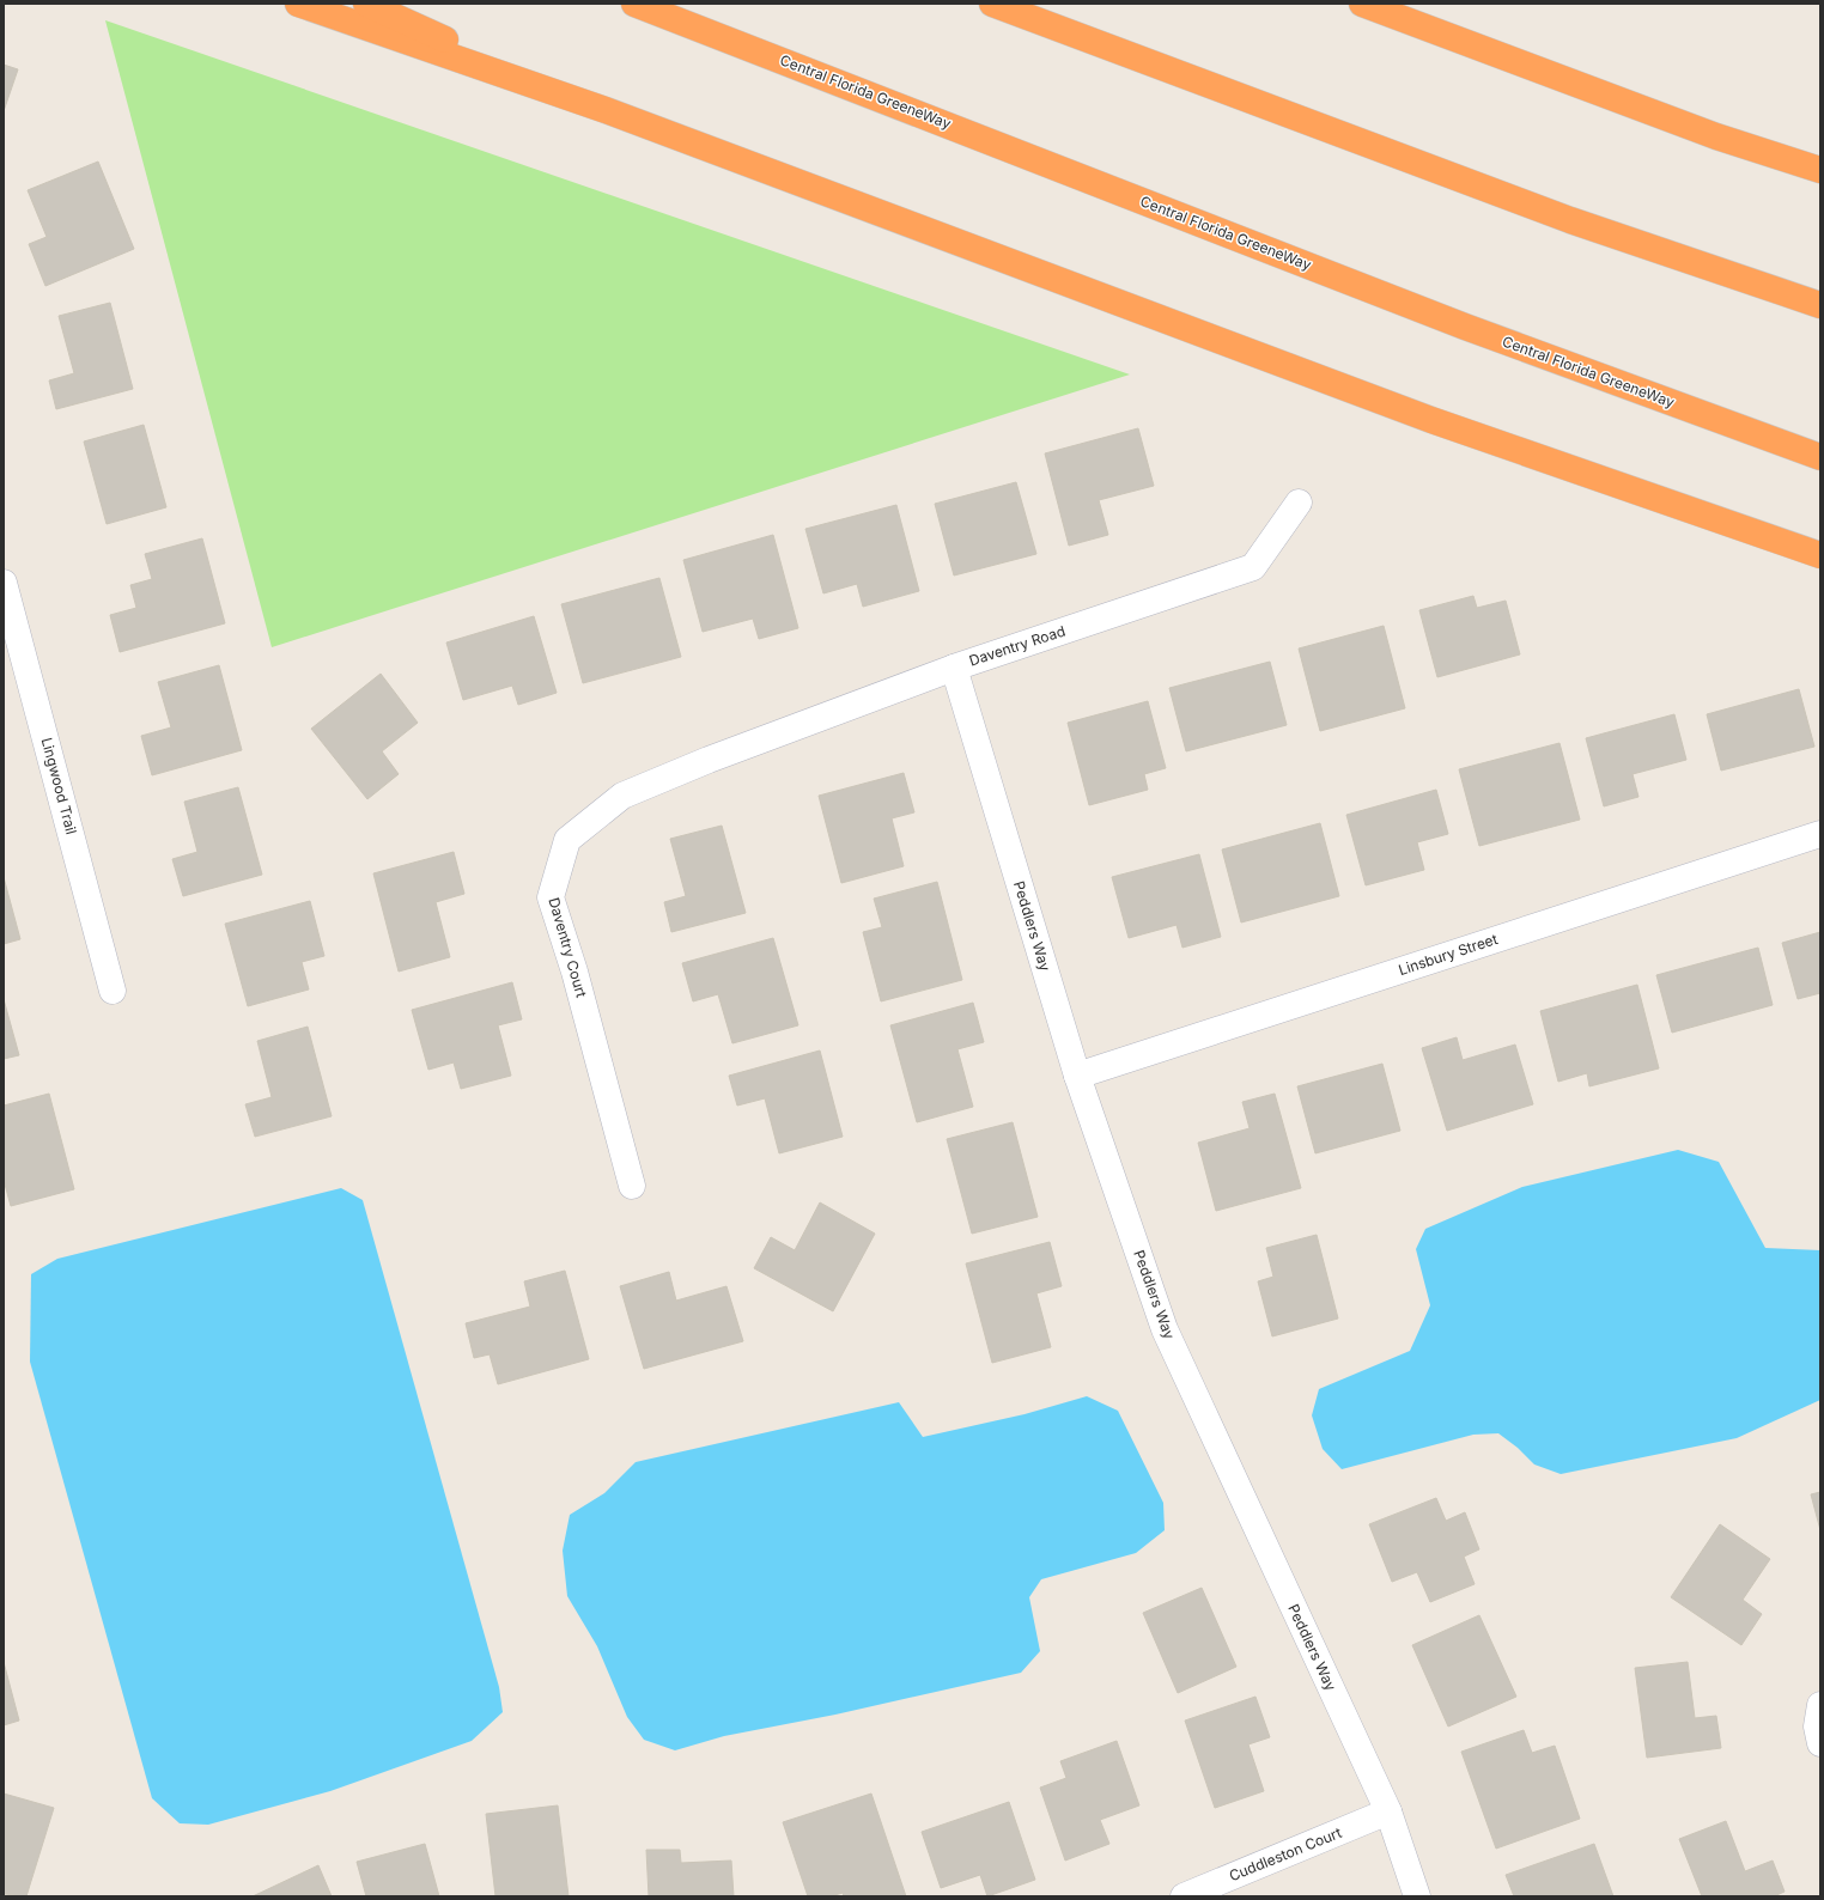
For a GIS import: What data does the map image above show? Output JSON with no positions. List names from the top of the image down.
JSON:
{
  "streets": {
    "highway": ["Central Florida GreeneWay"],
    "street": [
      "Daventry Road",
      "Lingwood Trail",
      "Peddlers Way",
      "Daventry Court",
      "Linsbury Street",
      "Cuddleston Court"
    ]
  },
  "crossings": [
    ["Daventry Road", "Peddlers Way"],
    ["Daventry Road", "Daventry Court"],
    ["Peddlers Way", "Linsbury Street"],
    ["Peddlers Way", "Cuddleston Court"]
  ]
}
